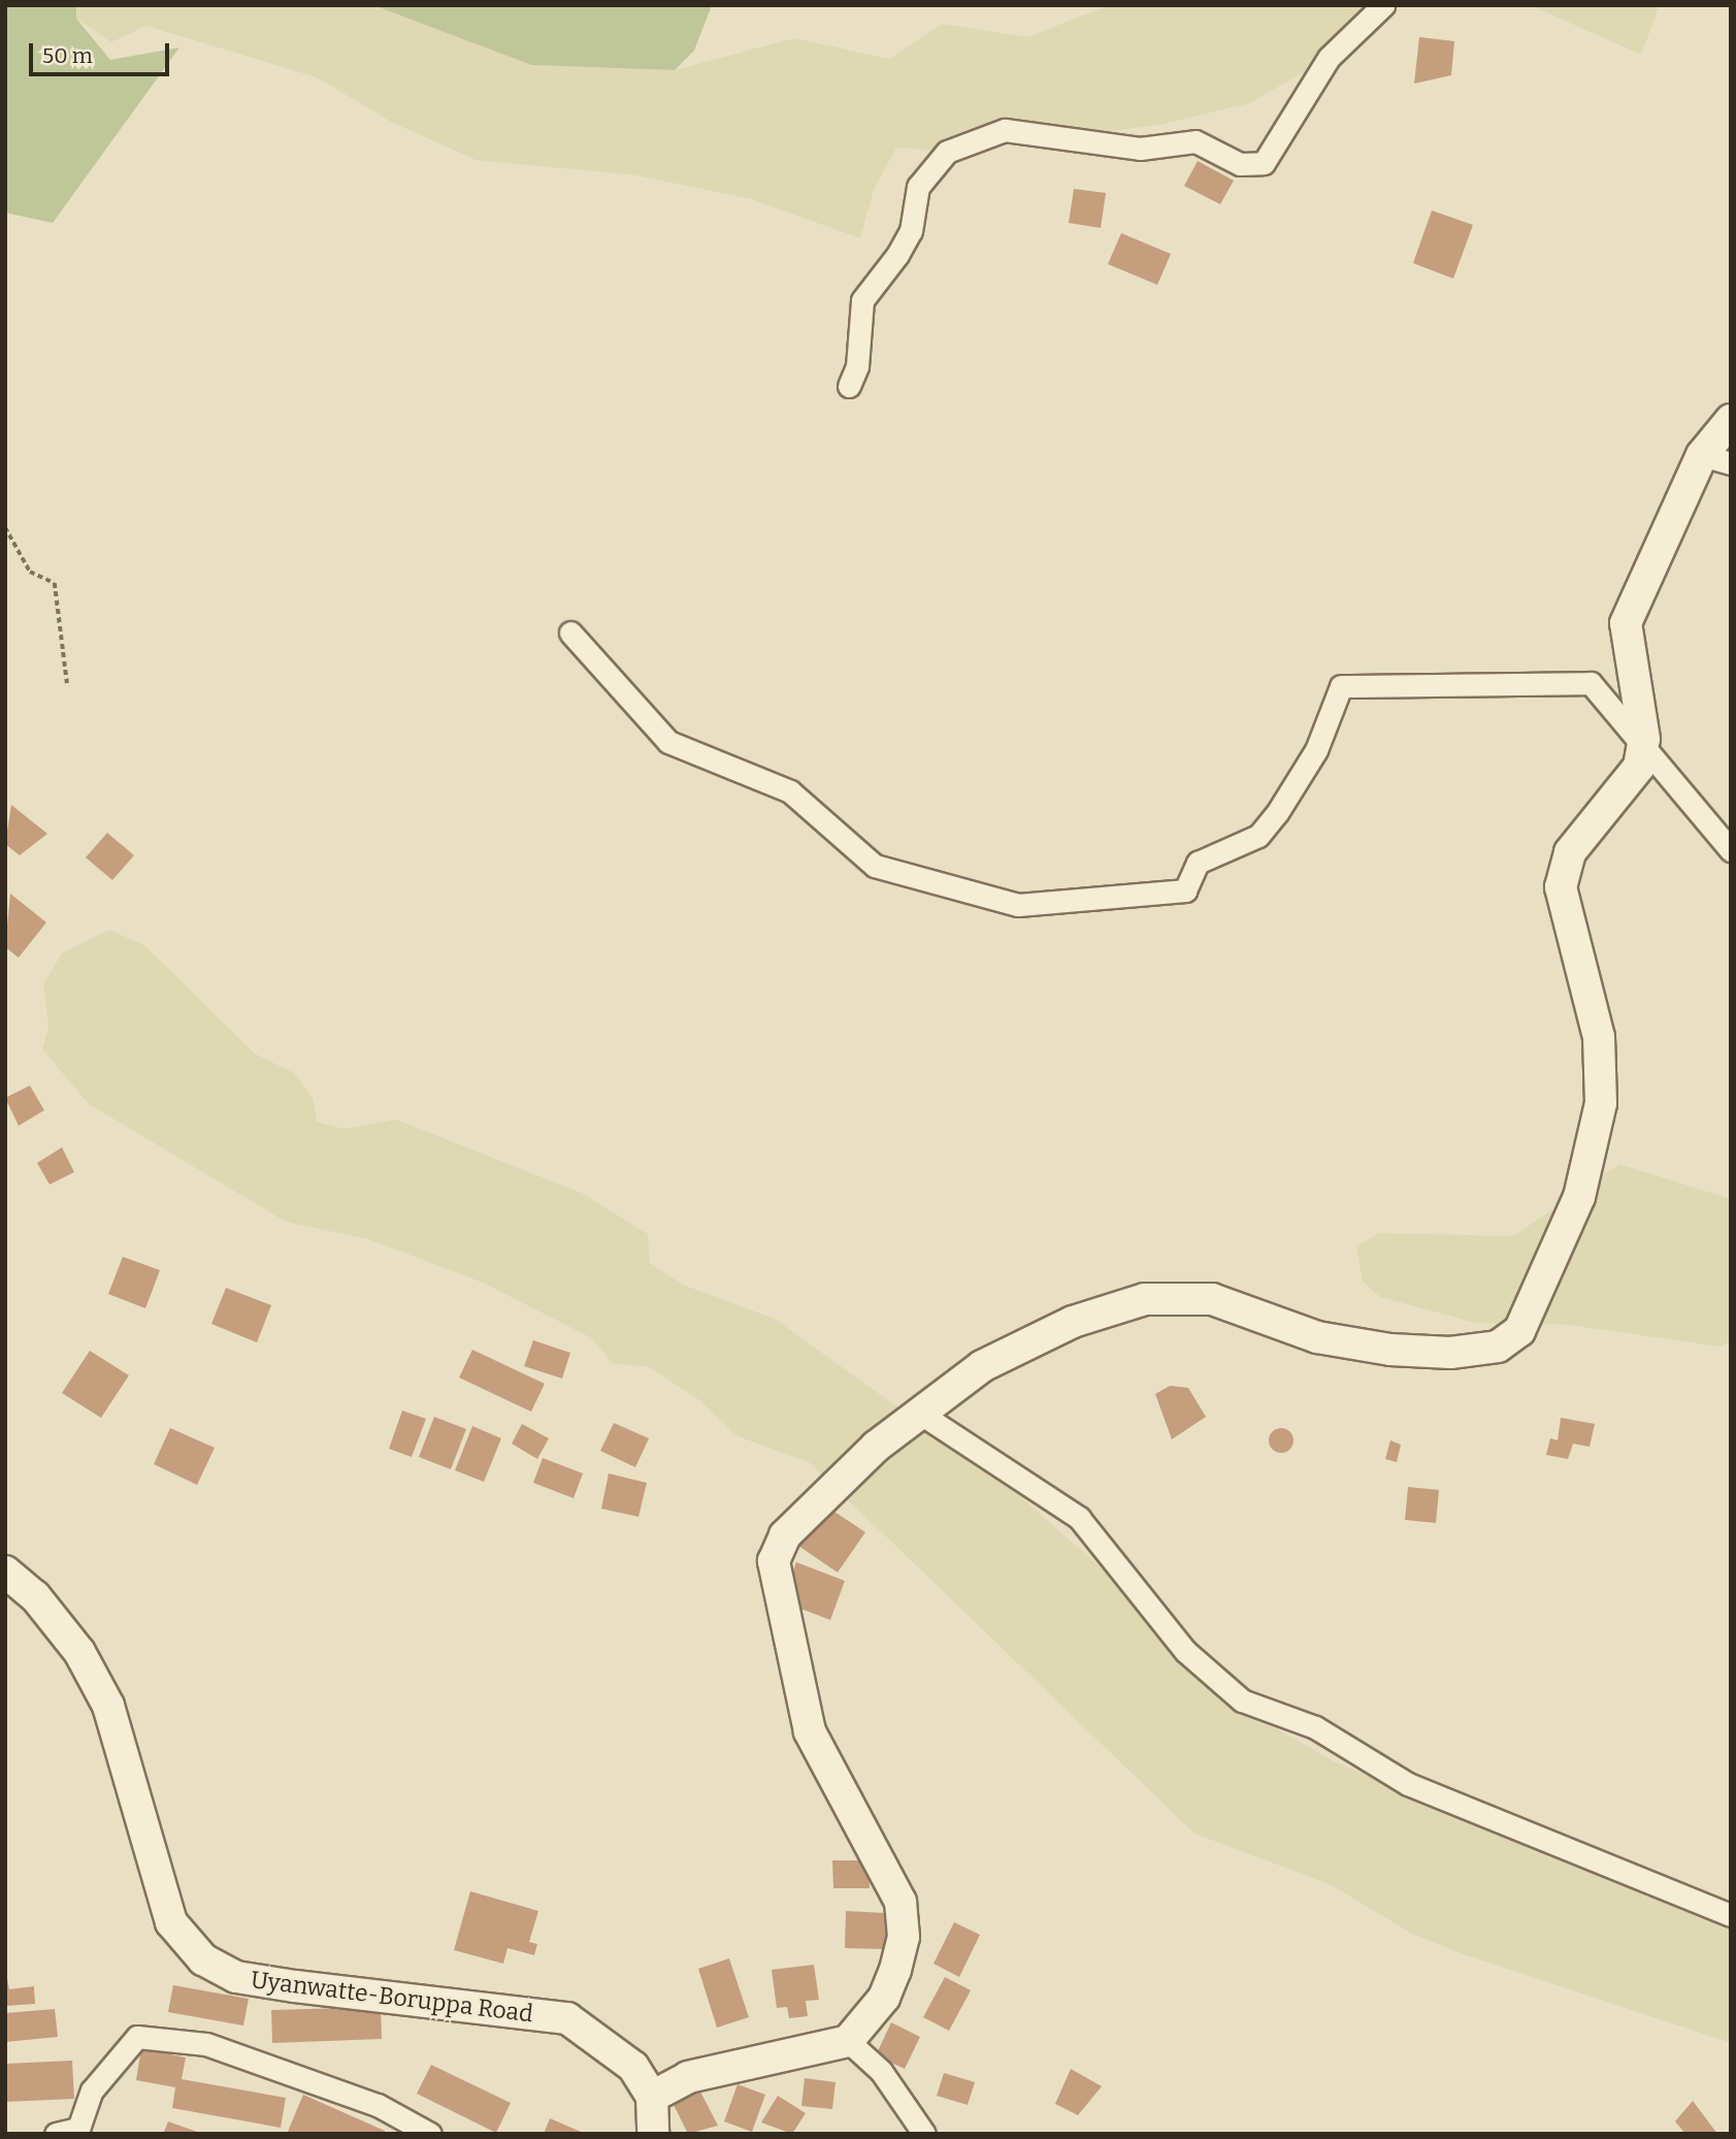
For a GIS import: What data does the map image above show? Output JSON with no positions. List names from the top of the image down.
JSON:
{
  "streets": {
    "street": ["Uyanwatte-Boruppa Road"]
  },
  "scale_bar": "50 m"
}
